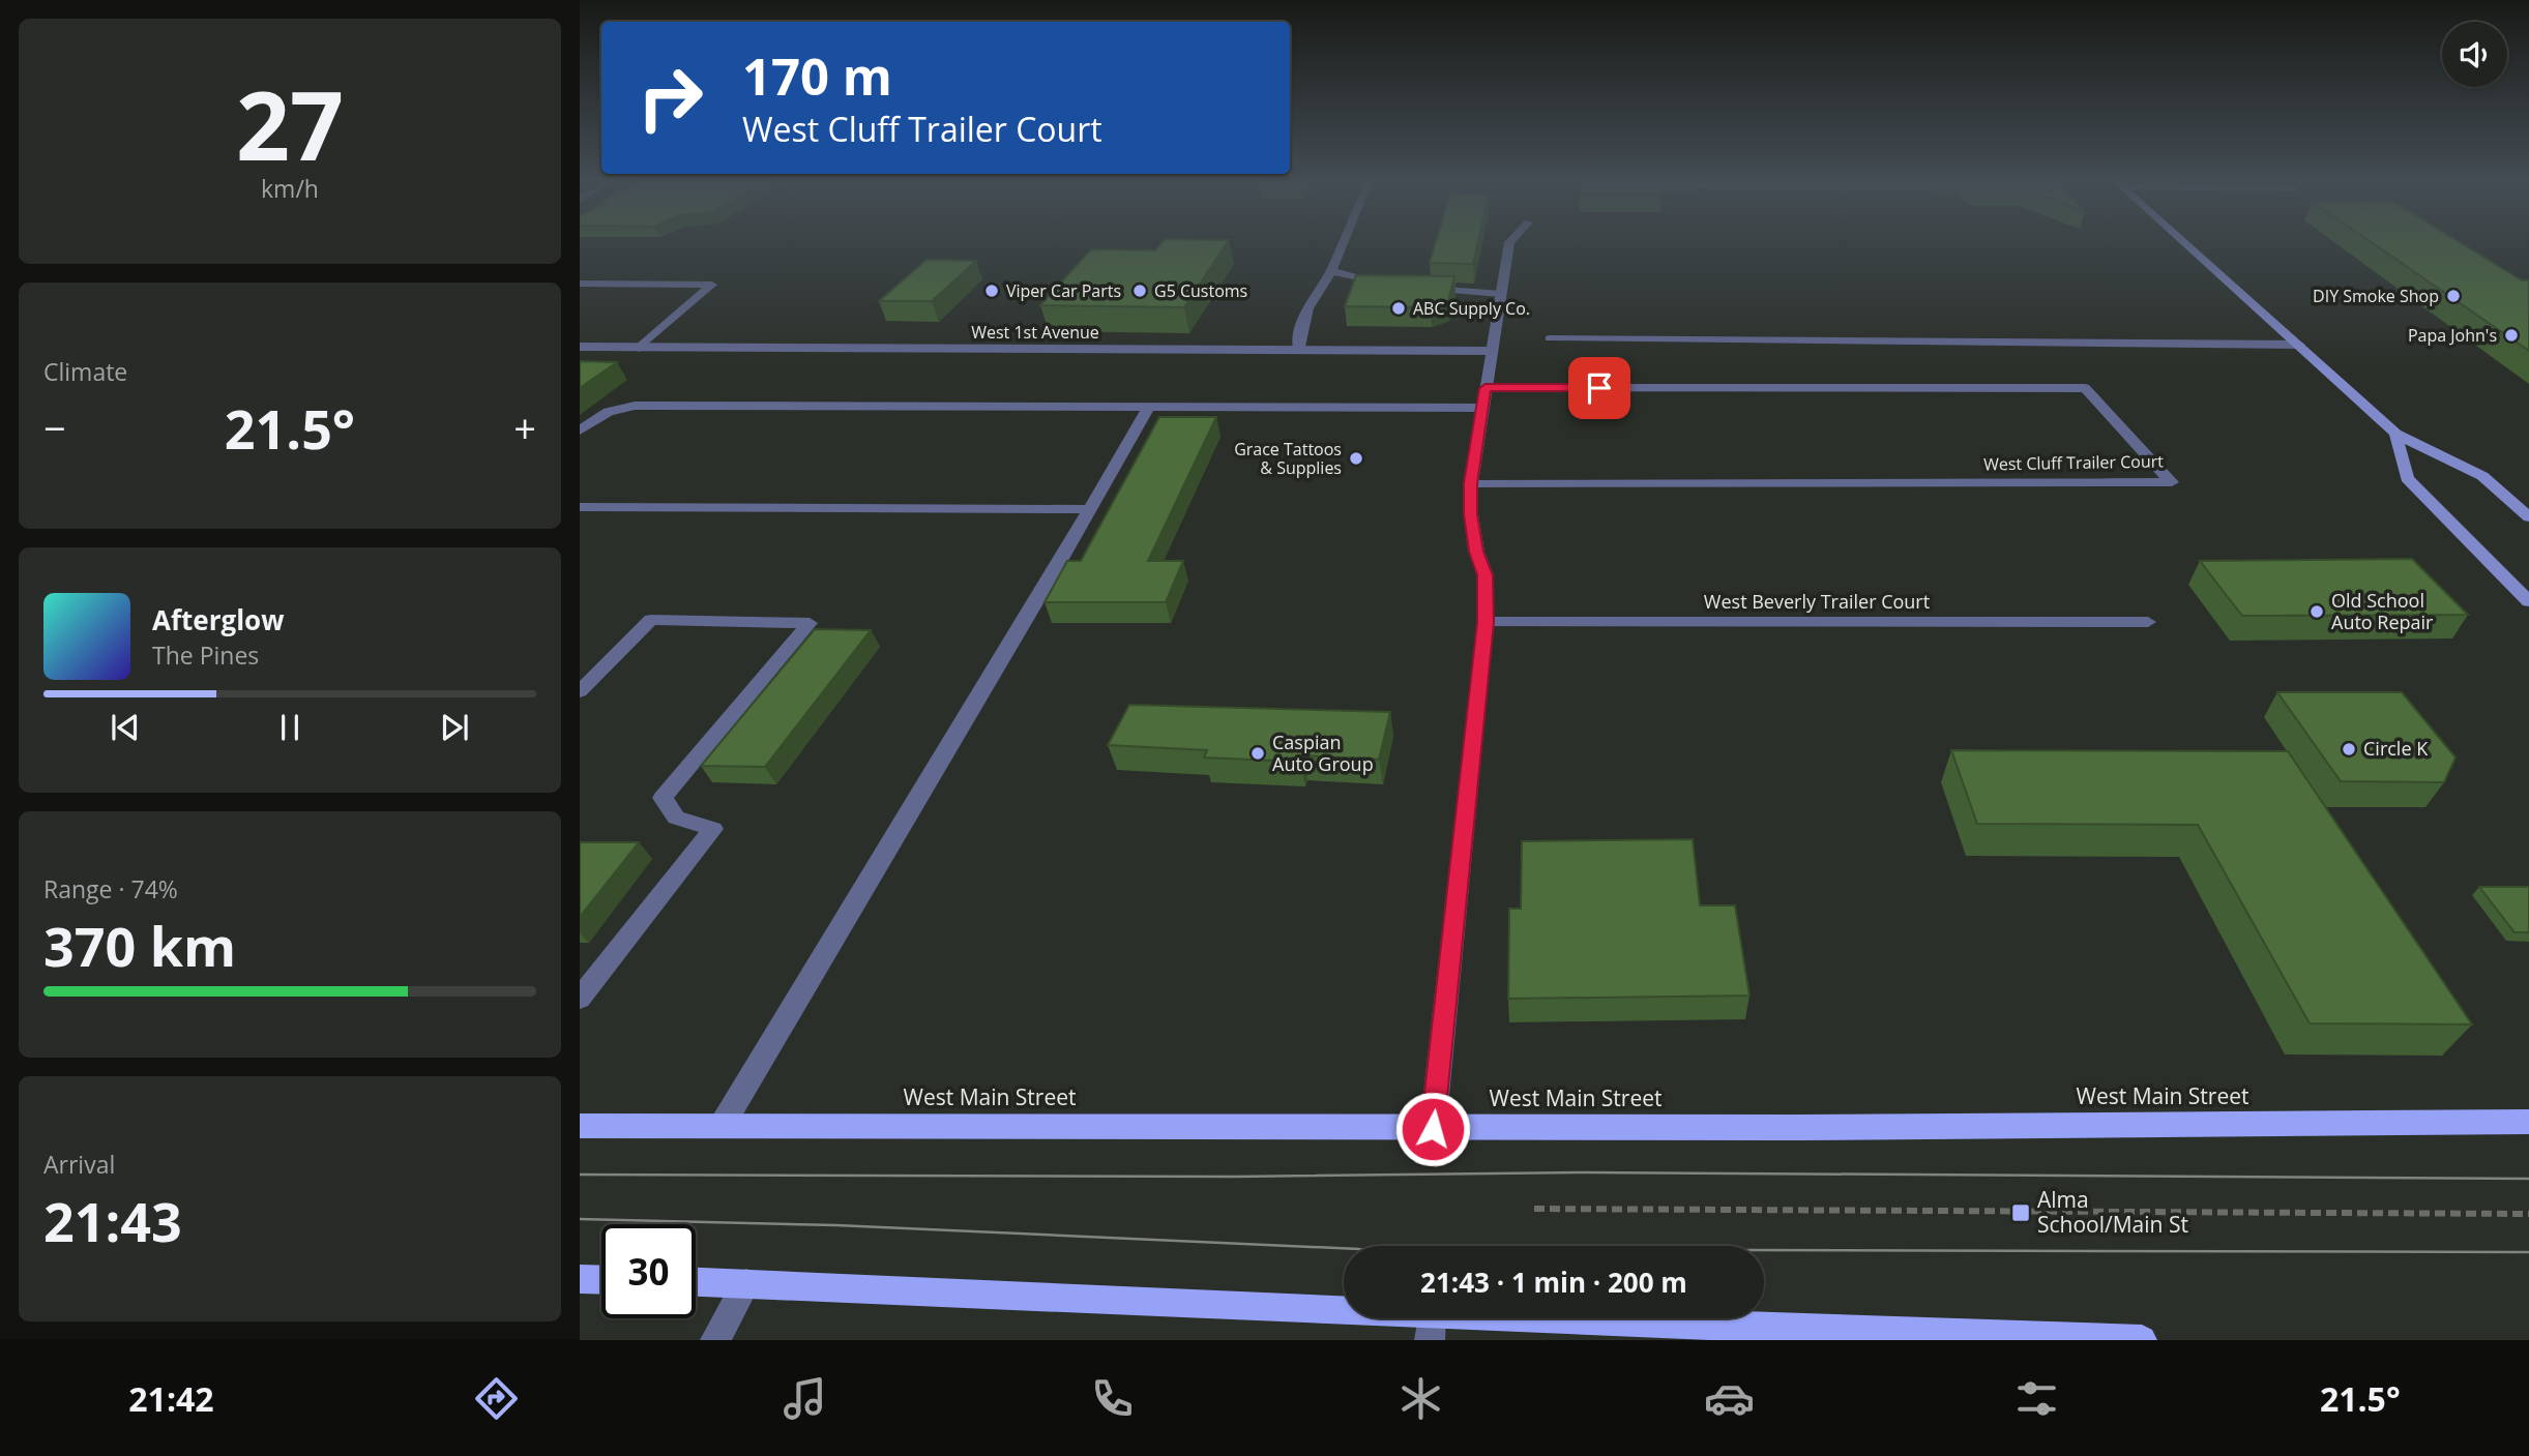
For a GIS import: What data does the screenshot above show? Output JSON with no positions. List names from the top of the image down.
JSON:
{
  "streets": {
    "main road": ["West Main Street"],
    "street": ["West 1st Avenue", "West Cluff Trailer Court", "West Beverly Trailer Court"]
  },
  "places": {
    "other": [
      "Viper Car Parts",
      "G5 Customs",
      "DIY Smoke Shop",
      "ABC Supply Co.",
      "Papa John's",
      "Grace Tattoos & Supplies",
      "Old School Auto Repair",
      "Circle K",
      "Caspian Auto Group"
    ],
    "transit": ["Alma School/Main St"]
  },
  "page": {
    "tile": [
      ["27", "km/h"],
      "Climate",
      ["Range · 74%", "370 km"],
      ["Arrival", "21:43"]
    ],
    "turn": ["170 m", "West Cluff Trailer Court"],
    "heat": ["−", "21.5°", "+"],
    "song": ["Afterglow", "The Pines"],
    "limit": "30",
    "trip": "21:43 · 1 min · 200 m",
    "tabs": ["21:42", "21.5°"]
  }
}
